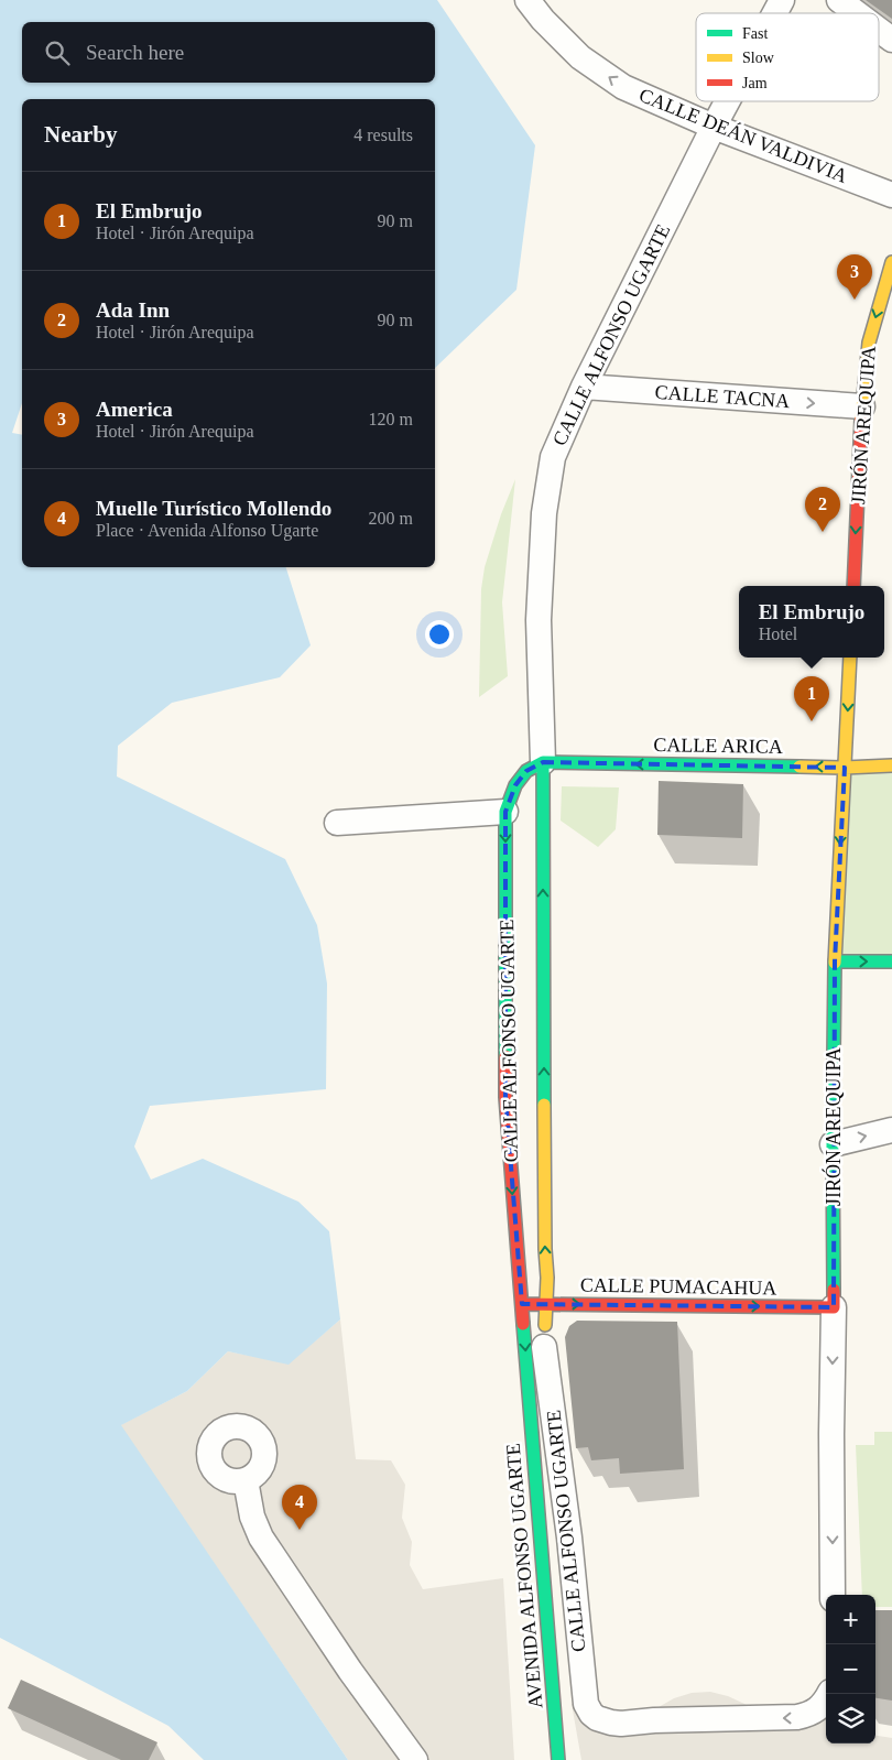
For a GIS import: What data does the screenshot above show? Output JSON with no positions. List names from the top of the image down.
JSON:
{
  "streets": {
    "street": [
      "CALLE DEÁN VALDIVIA",
      "CALLE ALFONSO UGARTE",
      "CALLE TACNA",
      "JIRÓN AREQUIPA",
      "CALLE ARICA",
      "CALLE PUMACAHUA",
      "AVENIDA ALFONSO UGARTE"
    ]
  },
  "crossings": [
    ["CALLE DEÁN VALDIVIA", "CALLE ALFONSO UGARTE"],
    ["CALLE ALFONSO UGARTE", "CALLE TACNA"],
    ["CALLE ALFONSO UGARTE", "CALLE ARICA"],
    ["CALLE ALFONSO UGARTE", "CALLE PUMACAHUA"],
    ["CALLE ALFONSO UGARTE", "AVENIDA ALFONSO UGARTE"],
    ["CALLE TACNA", "JIRÓN AREQUIPA"],
    ["JIRÓN AREQUIPA", "CALLE ARICA"],
    ["JIRÓN AREQUIPA", "CALLE PUMACAHUA"]
  ],
  "one_way": [
    "CALLE DEÁN VALDIVIA",
    "CALLE TACNA",
    "JIRÓN AREQUIPA",
    "CALLE ARICA",
    "CALLE PUMACAHUA"
  ],
  "legend": ["Fast", "Slow", "Jam"],
  "page": {
    "search": "Search here",
    "heading": ["Nearby", "4 results"],
    "list": [
      {
        "mark": "1",
        "name": "El Embrujo",
        "note": "Hotel · Jirón Arequipa",
        "value": "90 m"
      },
      {
        "mark": "2",
        "name": "Ada Inn",
        "note": "Hotel · Jirón Arequipa",
        "value": "90 m"
      },
      {
        "mark": "3",
        "name": "America",
        "note": "Hotel · Jirón Arequipa",
        "value": "120 m"
      },
      {
        "mark": "4",
        "name": "Muelle Turístico Mollendo",
        "note": "Place · Avenida Alfonso Ugarte",
        "value": "200 m"
      }
    ],
    "pins": [
      "3",
      "2",
      "1",
      "4"
    ],
    "popup": ["El Embrujo", "Hotel"],
    "map_buttons": ["+", "−"]
  }
}
